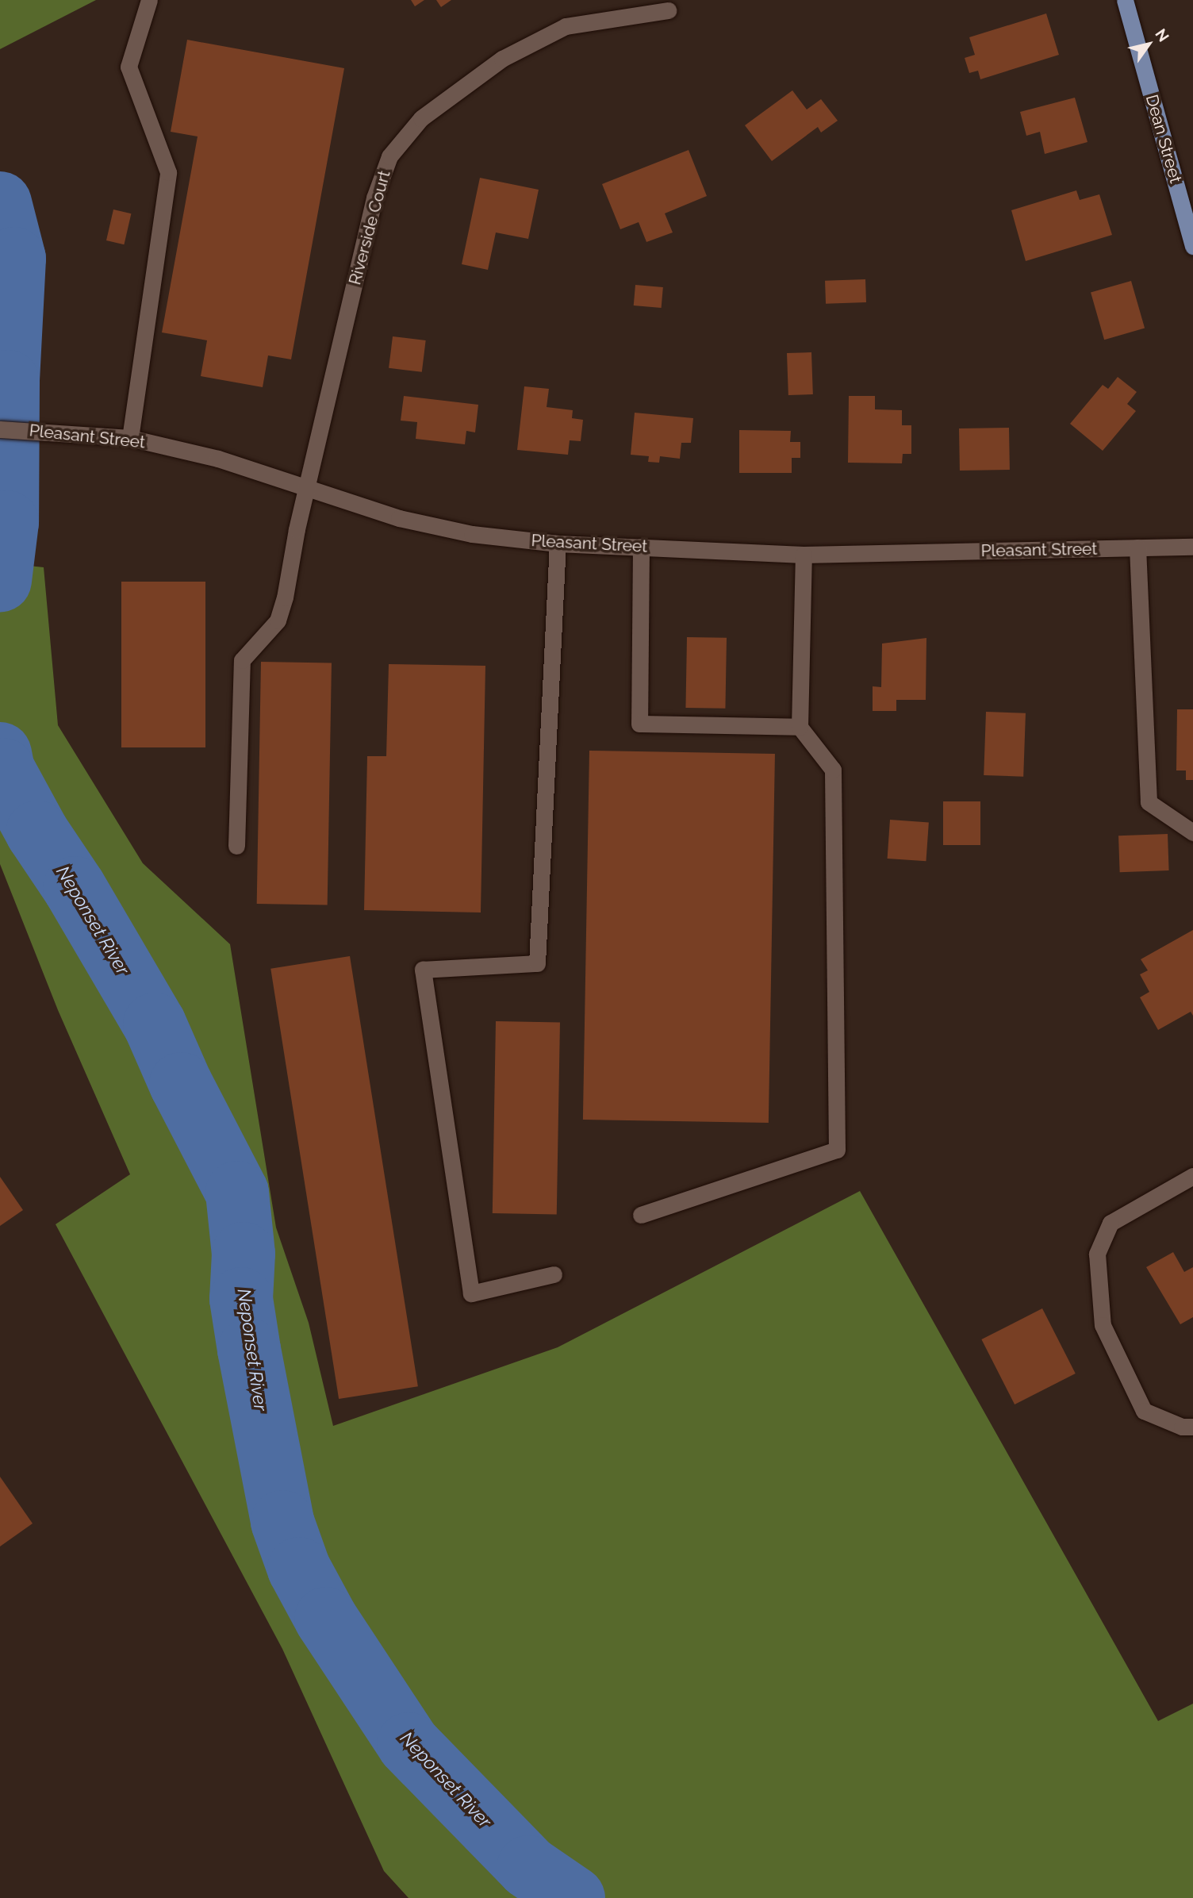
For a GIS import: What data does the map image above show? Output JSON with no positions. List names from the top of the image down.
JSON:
{
  "streets": {
    "main road": ["Dean Street"],
    "street": ["Riverside Court", "Pleasant Street"]
  },
  "crossings": [
    ["Riverside Court", "Pleasant Street"]
  ],
  "water": ["Neponset River"],
  "north": "top right"
}
